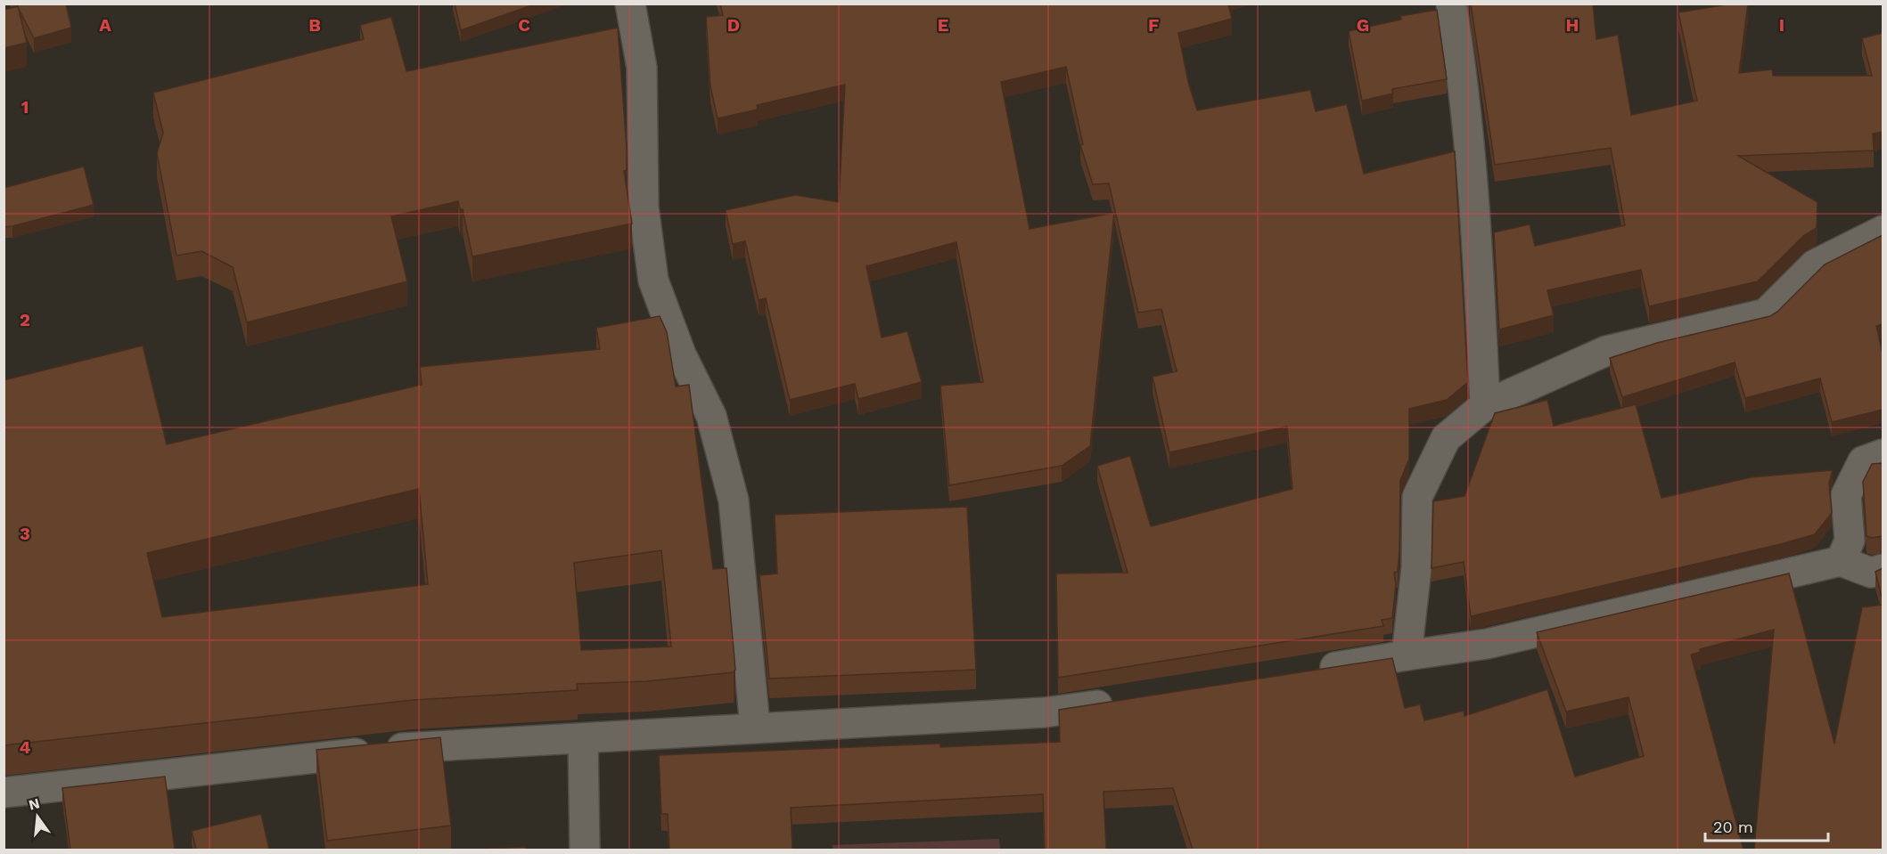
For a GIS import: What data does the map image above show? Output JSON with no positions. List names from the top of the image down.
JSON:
{
  "scale_bar": "20 m",
  "north": "top",
  "grid": {
    "columns": [
      "A",
      "B",
      "C",
      "D",
      "E",
      "F",
      "G",
      "H",
      "I"
    ],
    "rows": [
      "1",
      "2",
      "3",
      "4"
    ]
  }
}
